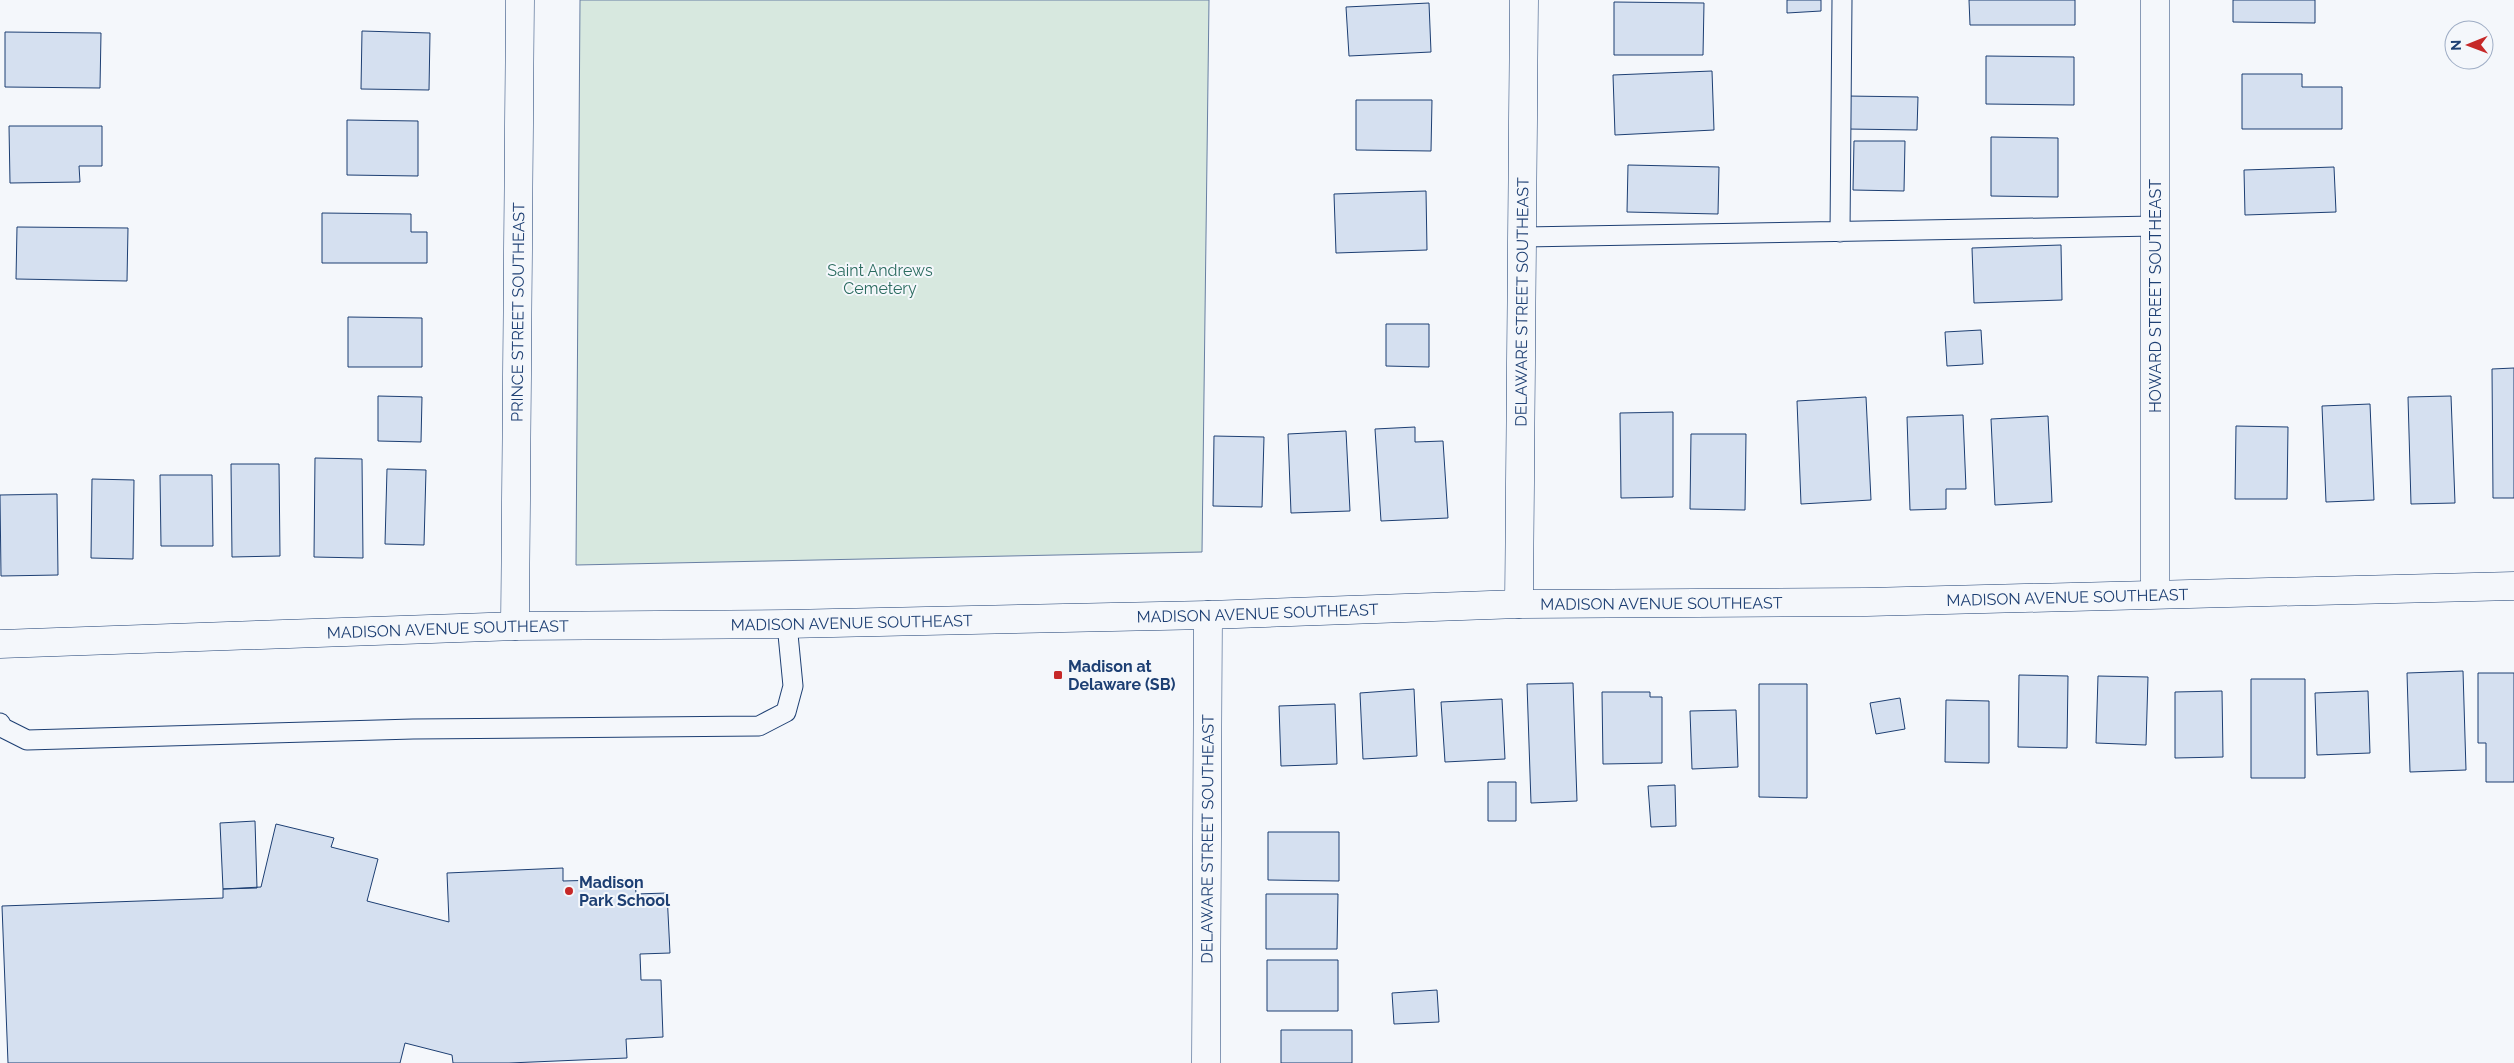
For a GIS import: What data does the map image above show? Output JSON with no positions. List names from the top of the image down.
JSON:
{
  "streets": {
    "street": [
      "HOWARD STREET SOUTHEAST",
      "DELAWARE STREET SOUTHEAST",
      "PRINCE STREET SOUTHEAST",
      "MADISON AVENUE SOUTHEAST"
    ]
  },
  "crossings": [
    ["HOWARD STREET SOUTHEAST", "MADISON AVENUE SOUTHEAST"],
    ["DELAWARE STREET SOUTHEAST", "MADISON AVENUE SOUTHEAST"],
    ["PRINCE STREET SOUTHEAST", "MADISON AVENUE SOUTHEAST"]
  ],
  "parks": ["Saint Andrews Cemetery"],
  "places": {
    "transit": ["Madison at Delaware (SB)"],
    "other": ["Madison Park School"]
  },
  "north": "left"
}
